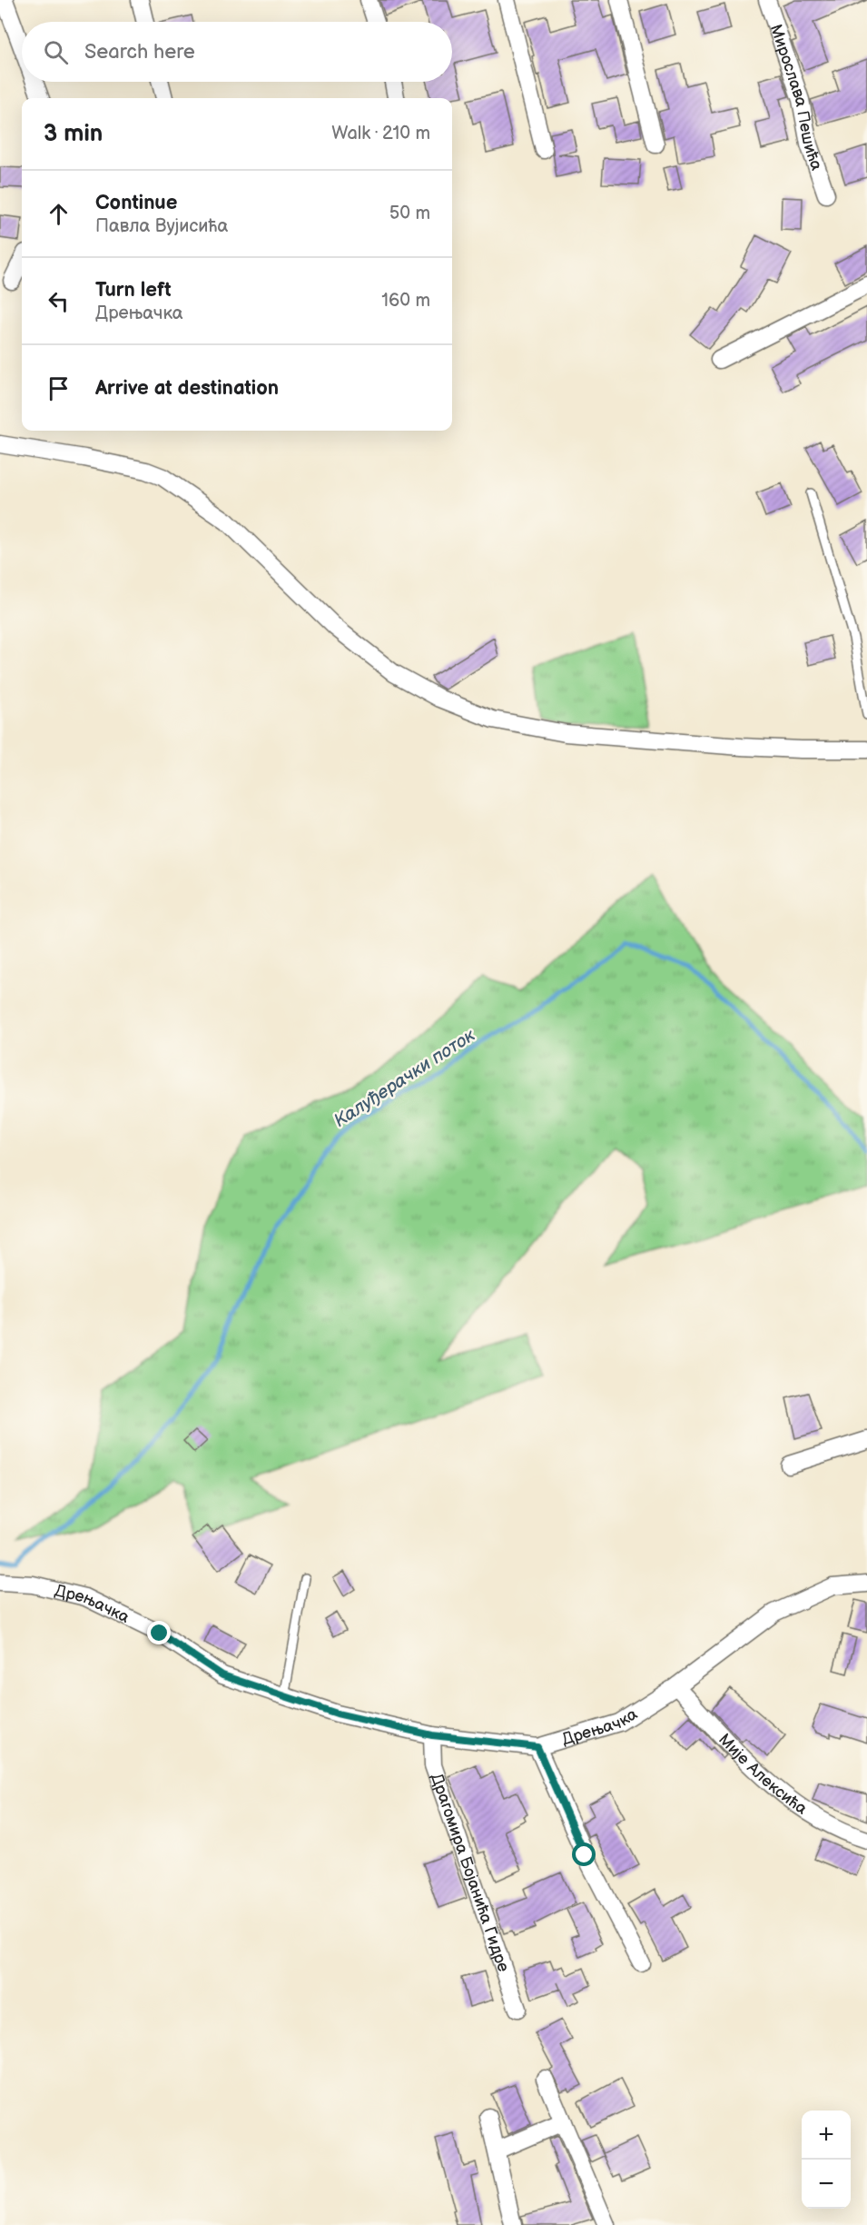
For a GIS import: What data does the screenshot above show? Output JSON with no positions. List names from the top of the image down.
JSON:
{
  "streets": {
    "street": [
      "Мирослава Пешића",
      "Дрењачка",
      "Мије Алексића",
      "Драгомира Бојанића Гидре"
    ]
  },
  "crossings": [
    ["Дрењачка", "Мије Алексића"],
    ["Дрењачка", "Драгомира Бојанића Гидре"]
  ],
  "water": ["Калуђерачки поток"],
  "page": {
    "search": "Search here",
    "heading": ["3 min", "Walk · 210 m"],
    "list": [
      ["Continue", "Павла Вујисића", "50 m"],
      ["Turn left", "Дрењачка", "160 m"],
      "Arrive at destination"
    ],
    "map_buttons": ["+", "−"]
  }
}
